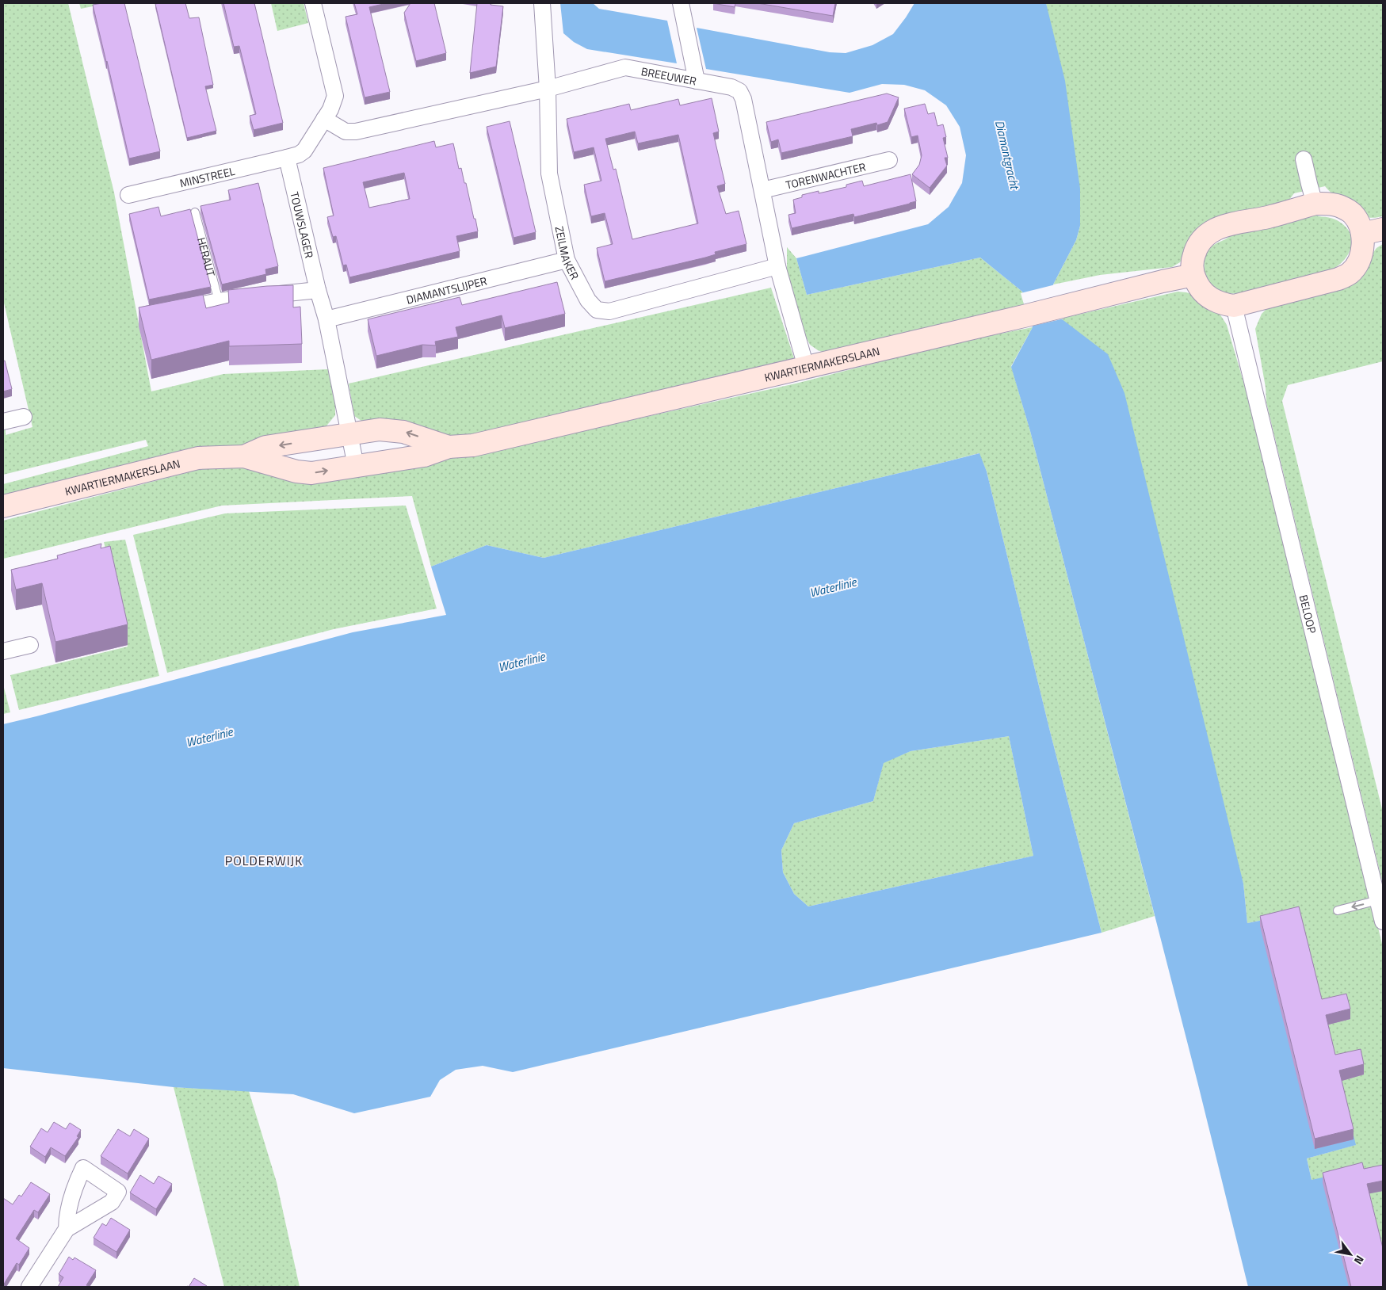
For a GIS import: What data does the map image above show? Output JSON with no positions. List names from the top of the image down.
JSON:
{
  "streets": {
    "main road": ["KWARTIERMAKERSLAAN"],
    "street": [
      "BREEUWER",
      "TORENWACHTER",
      "MINSTREEL",
      "TOUWSLAGER",
      "ZEILMAKER",
      "DIAMANTSLIJPER",
      "BELOOP"
    ],
    "lane": ["HERAUT"]
  },
  "crossings": [
    ["BREEUWER", "TORENWACHTER"],
    ["BREEUWER", "ZEILMAKER"],
    ["BREEUWER", "KWARTIERMAKERSLAAN"],
    ["MINSTREEL", "TOUWSLAGER"],
    ["TOUWSLAGER", "DIAMANTSLIJPER"],
    ["TOUWSLAGER", "KWARTIERMAKERSLAAN"],
    ["ZEILMAKER", "DIAMANTSLIJPER"]
  ],
  "districts": ["POLDERWIJK"],
  "water": ["Diamantgracht", "Waterlinie"],
  "north": "bottom right"
}
